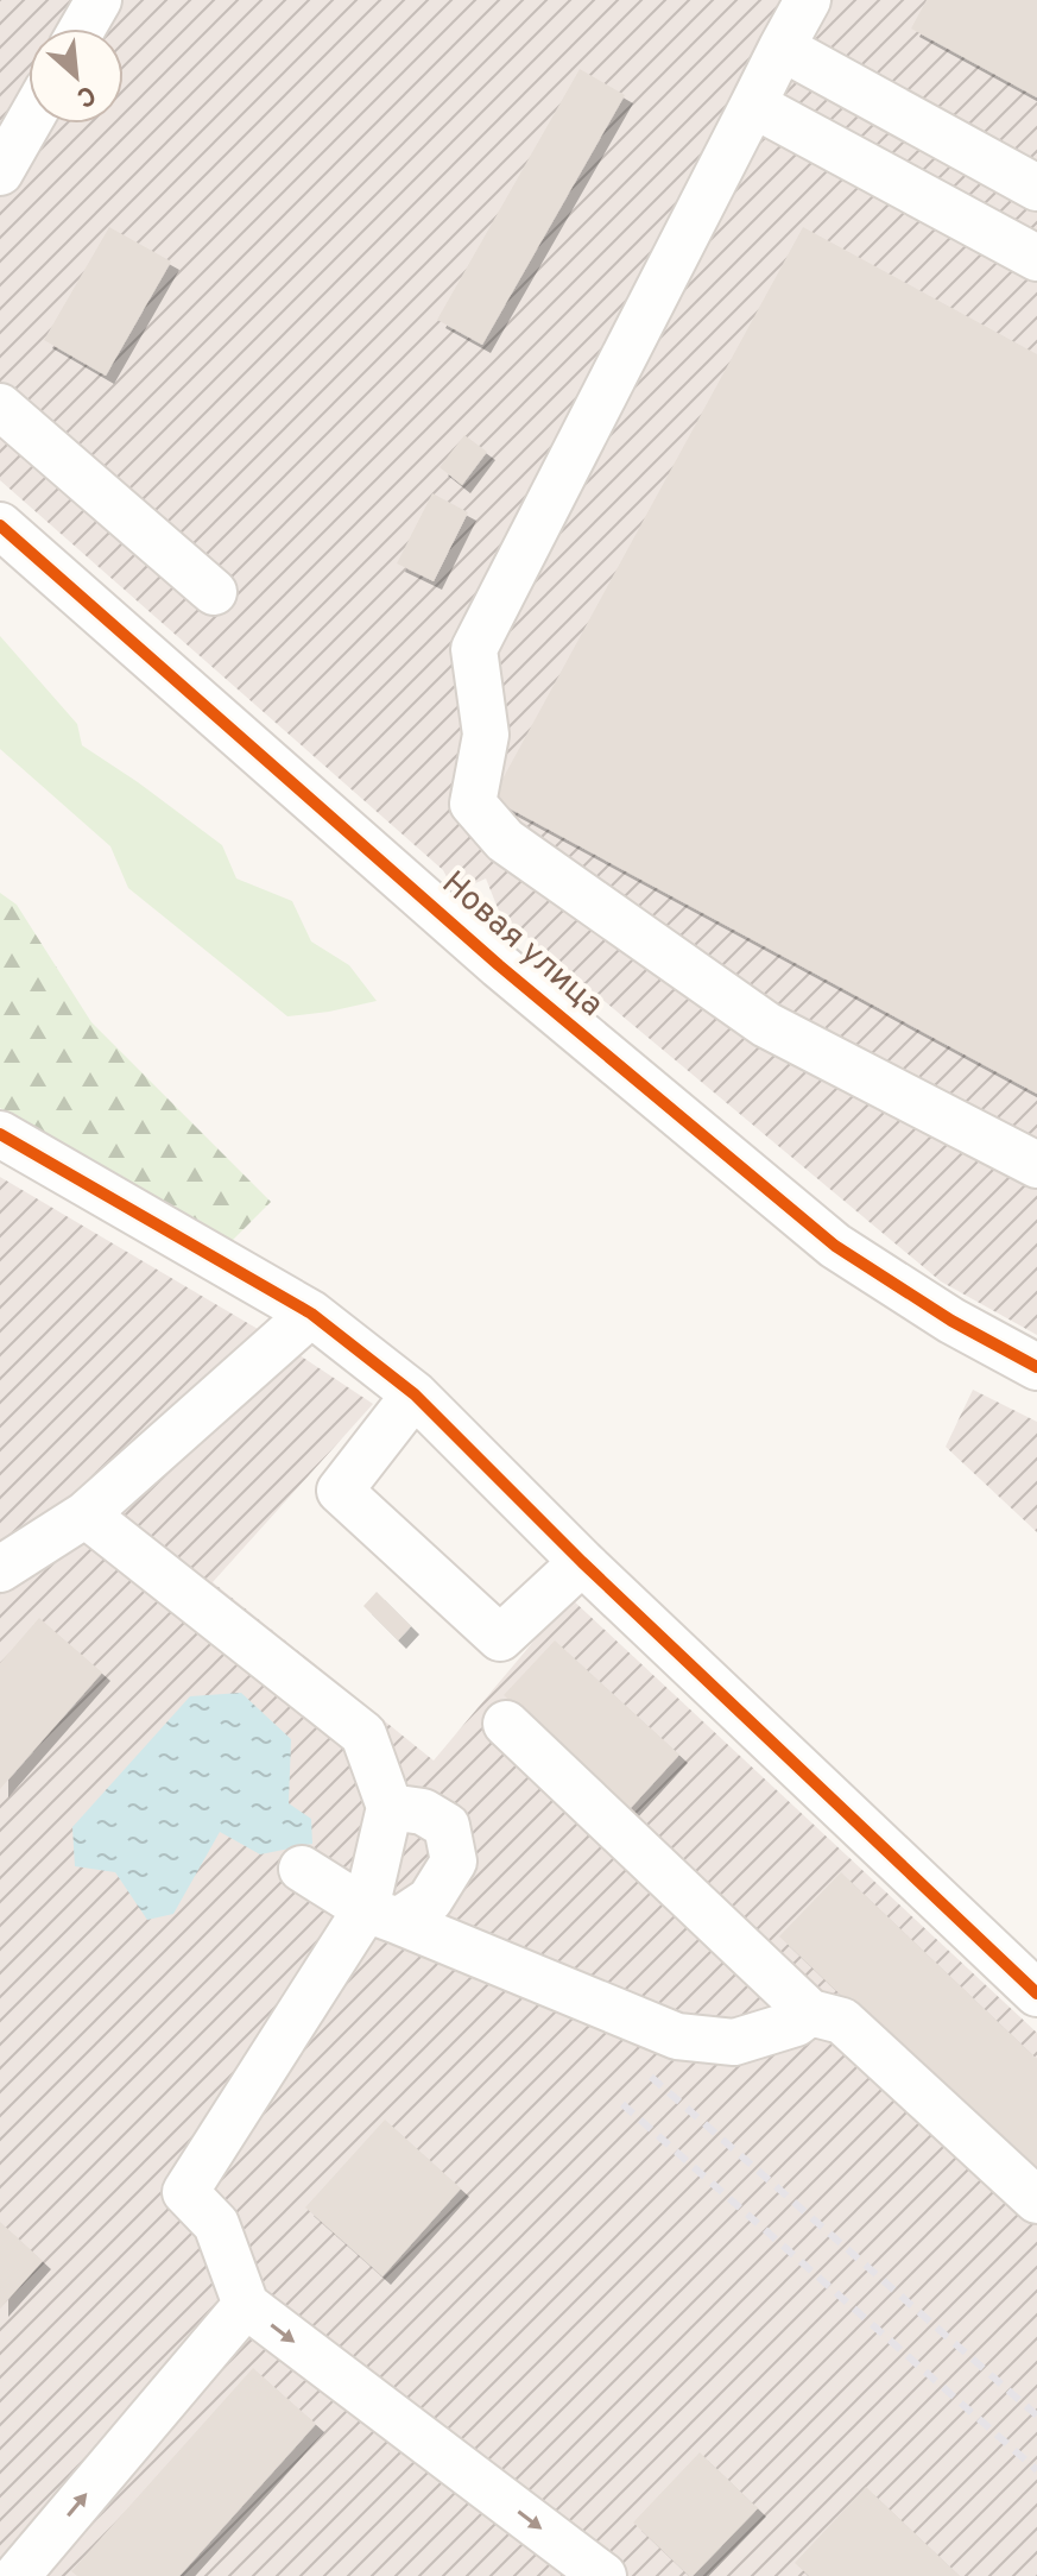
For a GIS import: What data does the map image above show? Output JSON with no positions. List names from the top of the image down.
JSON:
{
  "streets": {
    "street": ["Новая улица"]
  },
  "north": "bottom right"
}
